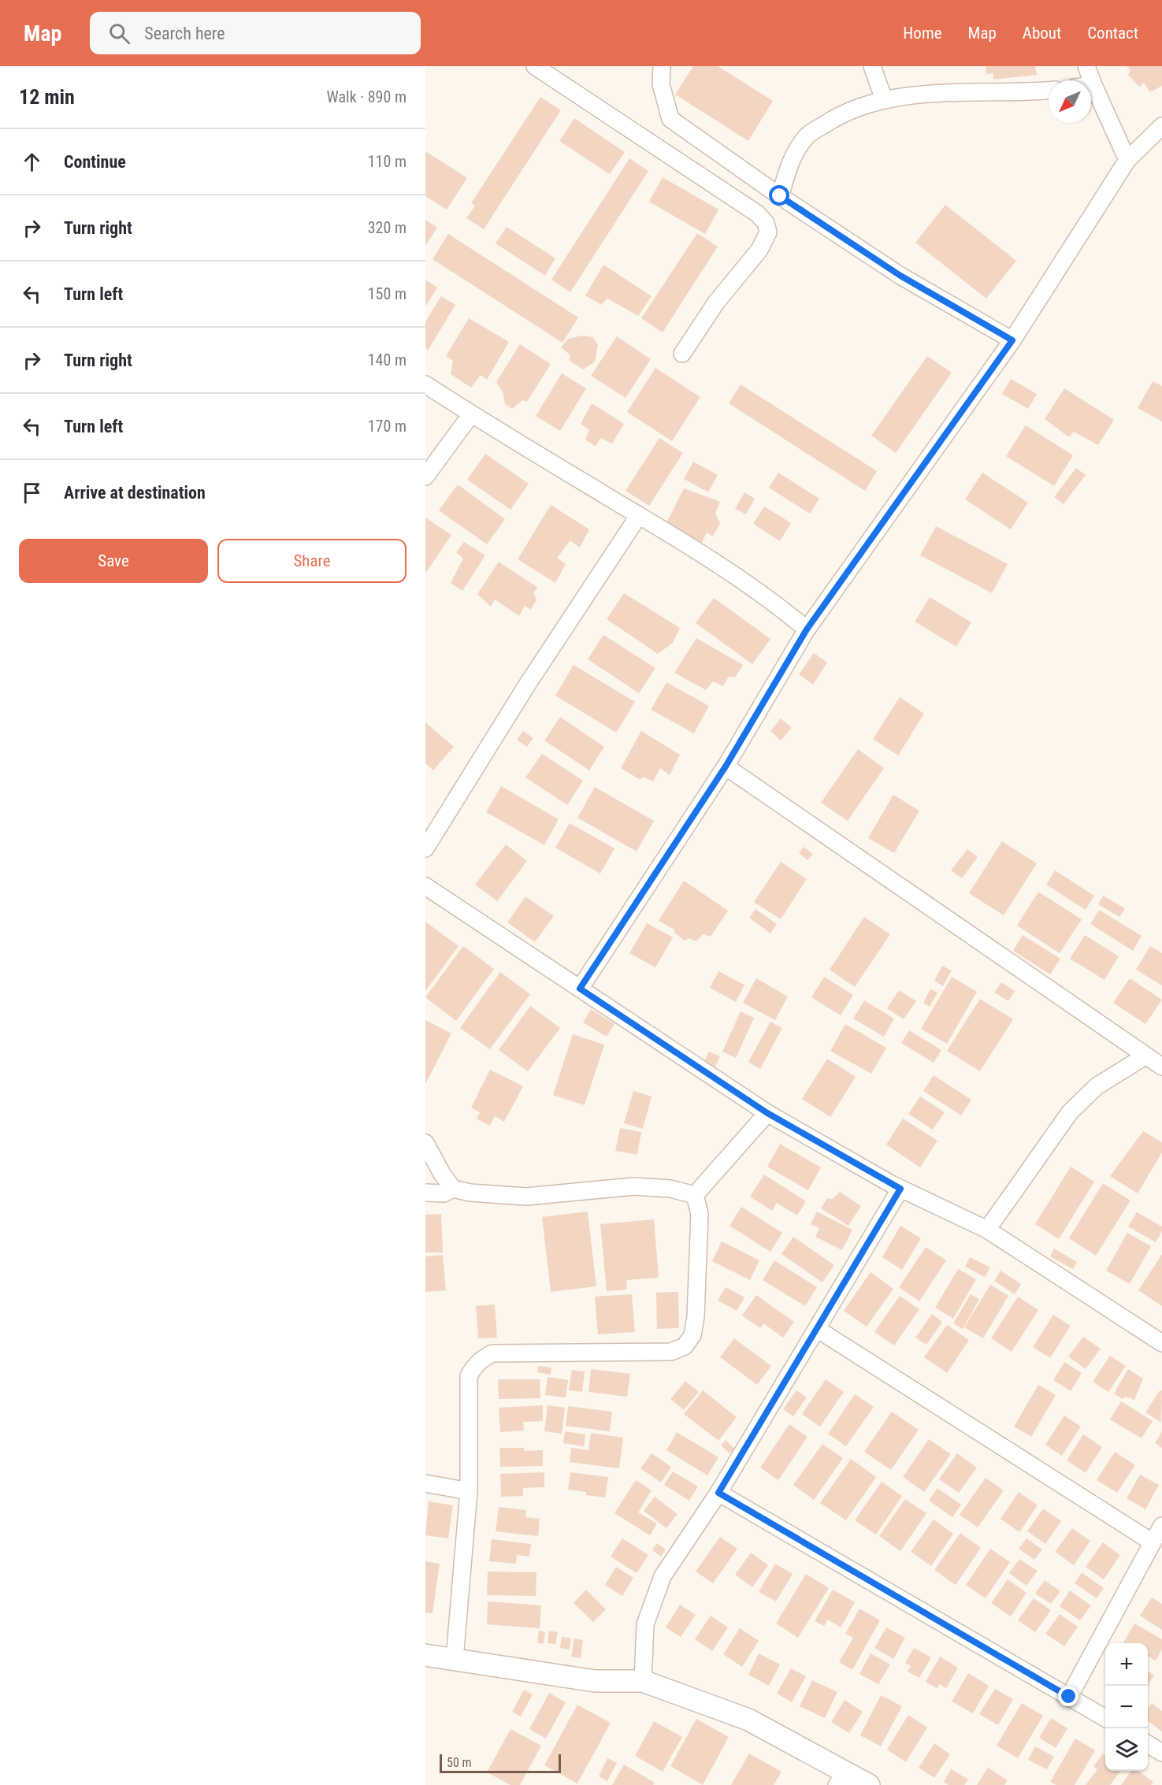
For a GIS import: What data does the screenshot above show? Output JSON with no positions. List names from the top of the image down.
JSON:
{
  "scale_bar": "50 m",
  "north": "bottom left",
  "page": {
    "header": "Map",
    "search": "Search here",
    "nav": [
      "Home",
      "Map",
      "About",
      "Contact"
    ],
    "heading": ["12 min", "Walk · 890 m"],
    "list": [
      ["Continue", "110 m"],
      ["Turn right", "320 m"],
      ["Turn left", "150 m"],
      ["Turn right", "140 m"],
      ["Turn left", "170 m"],
      "Arrive at destination"
    ],
    "buttons": ["Save", "Share"],
    "map_buttons": ["+", "−"],
    "scale": "50 m"
  }
}
